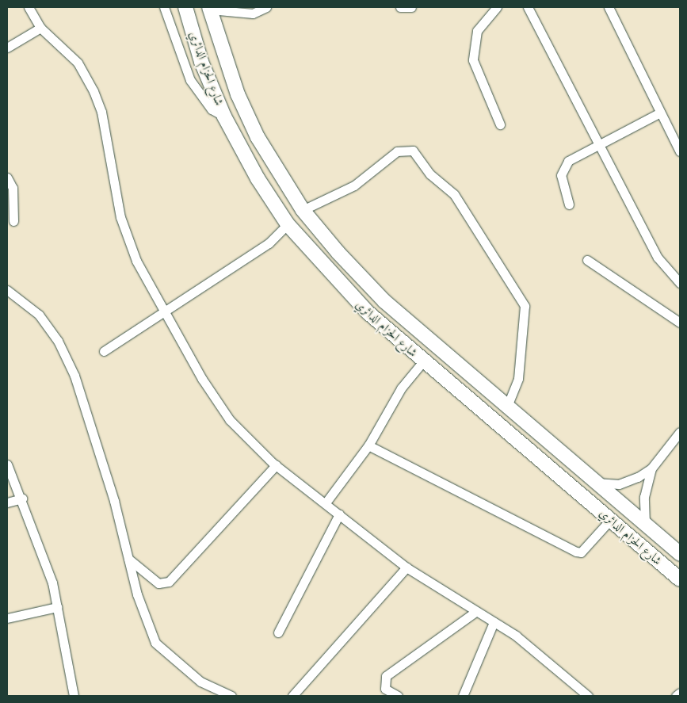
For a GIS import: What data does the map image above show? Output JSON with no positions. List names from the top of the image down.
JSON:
{
  "streets": {
    "main road": ["شارع الحزام الدائري"]
  }
}
